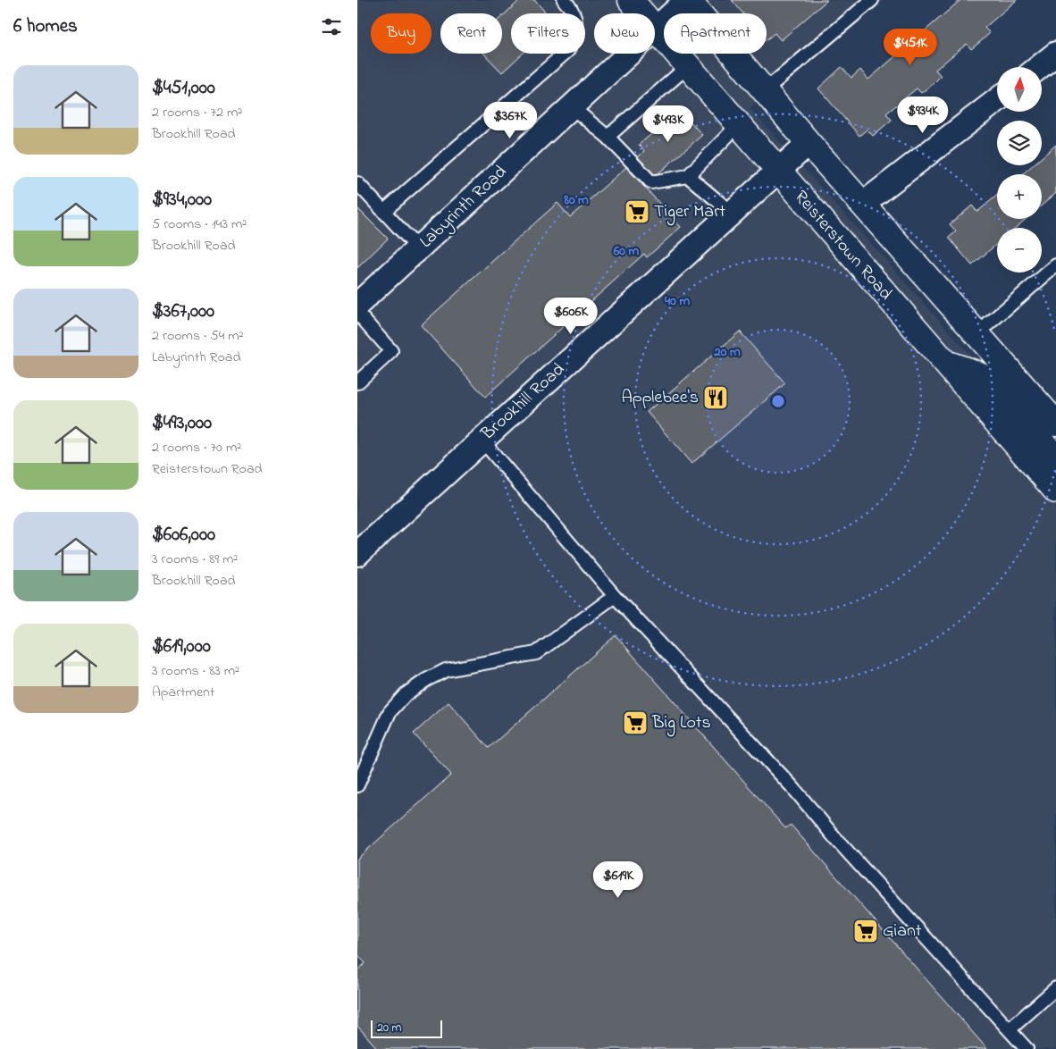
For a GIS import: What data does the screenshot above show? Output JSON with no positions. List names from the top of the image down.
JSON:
{
  "streets": {
    "main road": ["Reisterstown Road"],
    "street": ["Labyrinth Road", "Brookhill Road"]
  },
  "crossings": [
    ["Labyrinth Road", "Reisterstown Road"],
    ["Reisterstown Road", "Brookhill Road"]
  ],
  "places": {
    "supermarket": ["Tiger Mart", "Big Lots", "Giant"],
    "restaurant": ["Applebee's"]
  },
  "scale_bar": "20 m",
  "north": "top",
  "page": {
    "heading": "6 homes",
    "chip": [
      "Buy",
      "Rent",
      "Filters",
      "New",
      "Apartment"
    ],
    "price": [
      "$451K",
      "$934K",
      "$367K",
      "$493K",
      "$606K",
      "$619K"
    ],
    "list": [
      {
        "name": "$451,000",
        "note": "2 rooms · 72 m² · Brookhill Road"
      },
      {
        "name": "$934,000",
        "note": "5 rooms · 143 m² · Brookhill Road"
      },
      {
        "name": "$367,000",
        "note": "2 rooms · 54 m² · Labyrinth Road"
      },
      {
        "name": "$493,000",
        "note": "2 rooms · 70 m² · Reisterstown Road"
      },
      {
        "name": "$606,000",
        "note": "3 rooms · 89 m² · Brookhill Road"
      },
      {
        "name": "$619,000",
        "note": "3 rooms · 83 m² · Apartment"
      }
    ],
    "map_buttons": ["+", "−"],
    "scale": "20 m"
  },
  "rings": [
    "80 m",
    "60 m",
    "40 m",
    "20 m"
  ]
}
